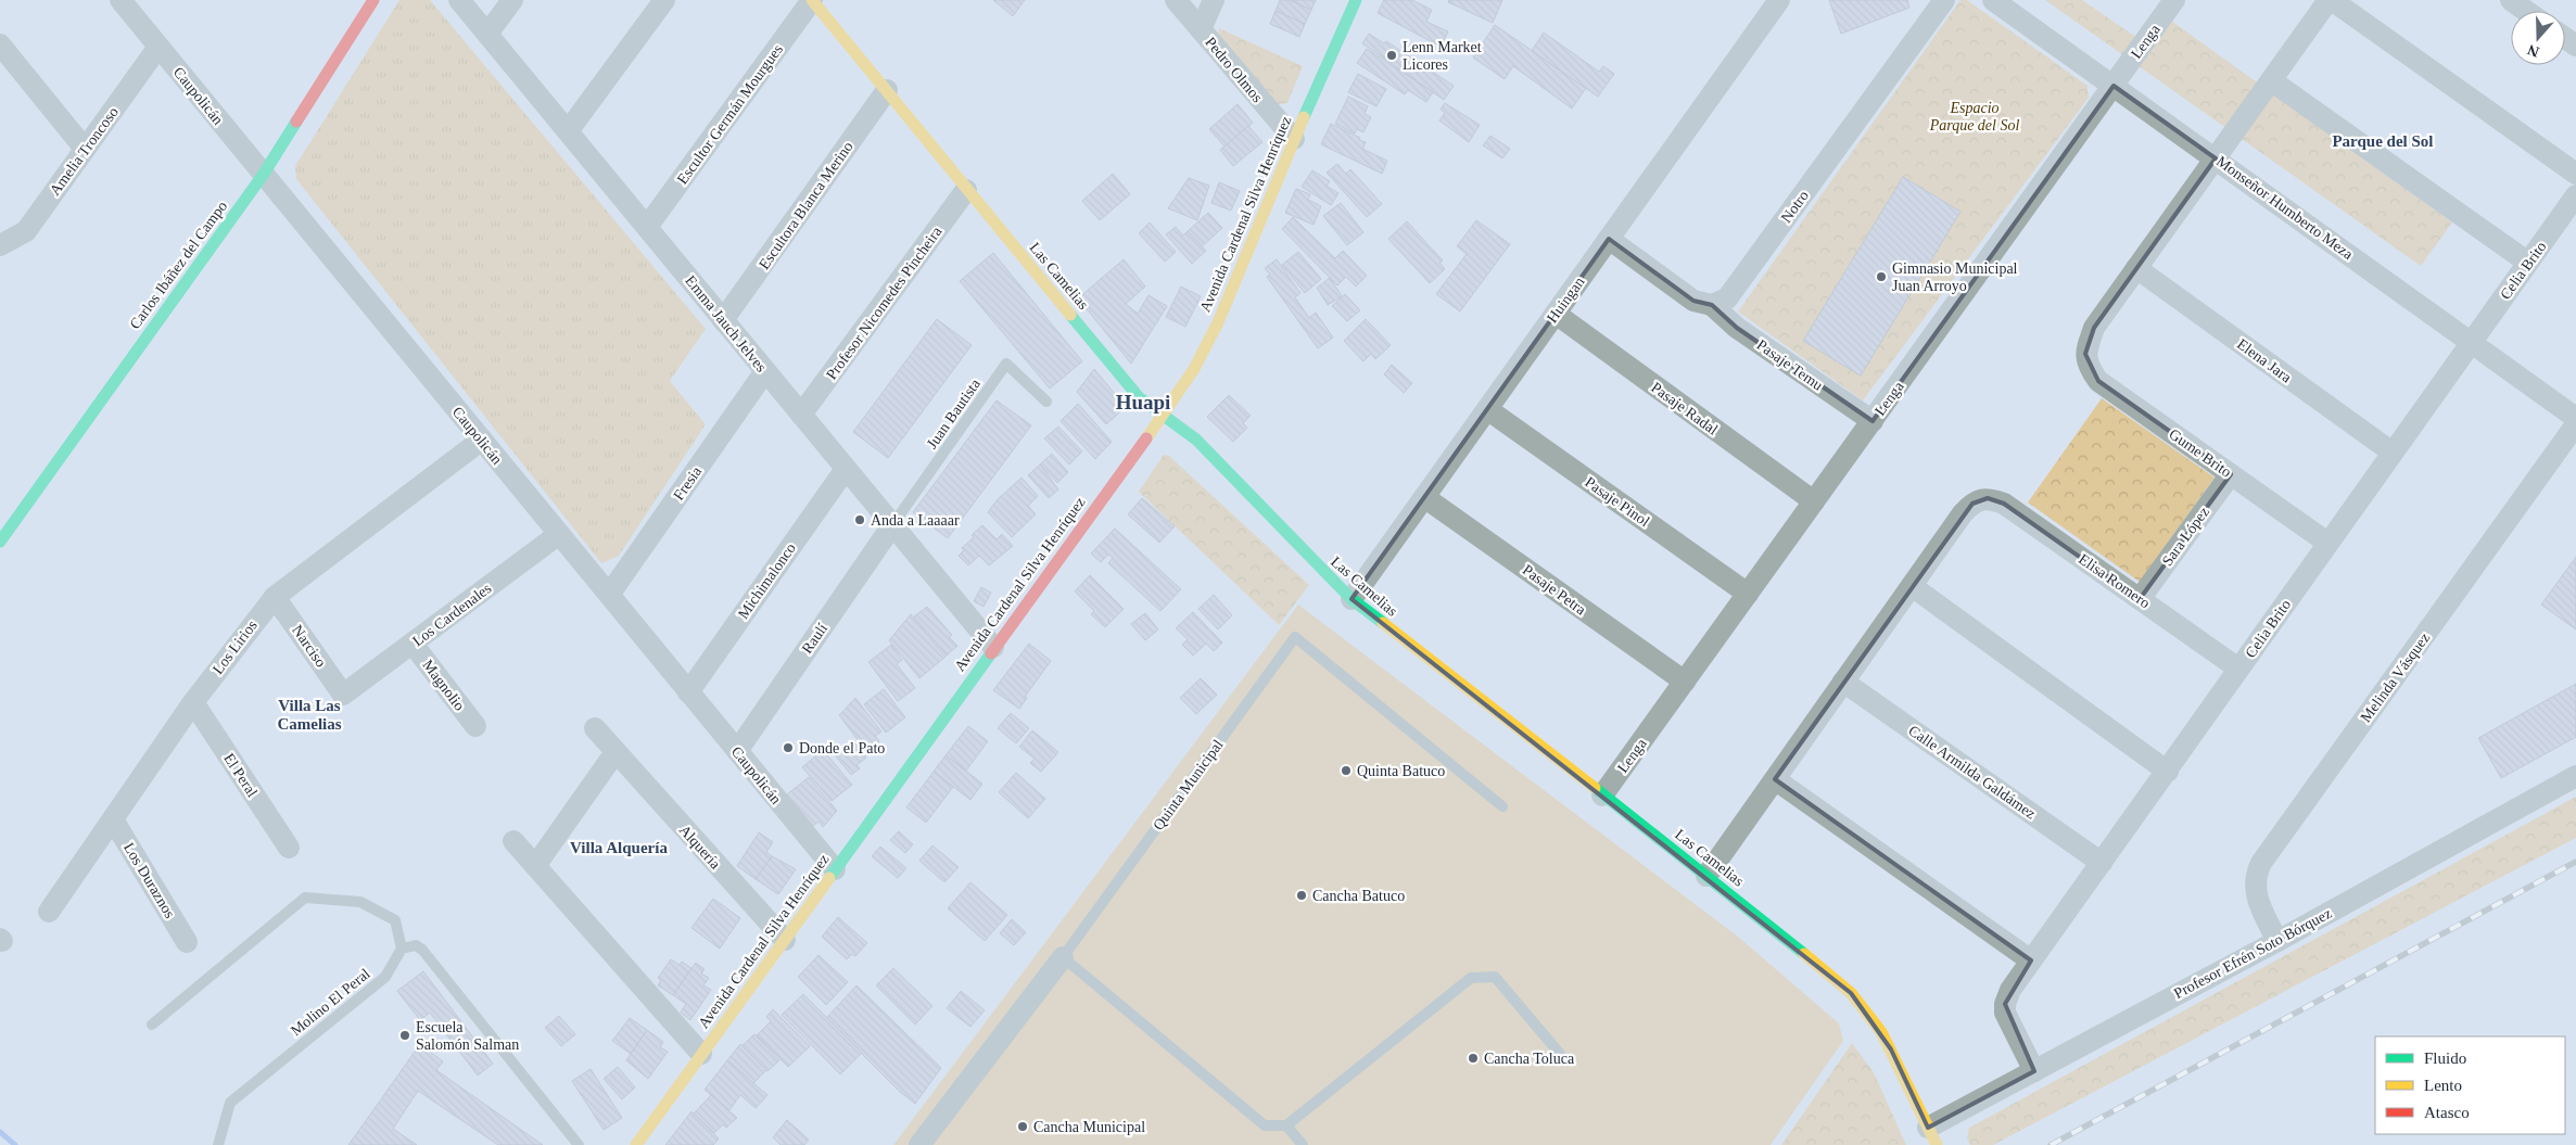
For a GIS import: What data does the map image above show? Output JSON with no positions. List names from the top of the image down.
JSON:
{
  "streets": {
    "street": [
      "Lenga",
      "Pedro Olmos",
      "Caupolicán",
      "Escultor Germán Mourgues",
      "Amelia Troncoso",
      "Escultora Blanca Merino",
      "Notro",
      "Monseñor Humberto Meza",
      "Avenida Cardenal Silva Henríquez",
      "Carlos Ibáñez del Campo",
      "Celia Brito",
      "Las Camelias",
      "Huingan",
      "Profesor Nicomedes Pincheira",
      "Emma Jauch Jelves",
      "Elena Jara",
      "Pasaje Temu",
      "Pasaje Radal",
      "Gume Brito",
      "Fresia",
      "Pasaje Pinol",
      "Sara López",
      "Michimalonco",
      "Elisa Romero",
      "Pasaje Petra",
      "Los Cardenales",
      "Raulí",
      "Narciso",
      "Los Lirios",
      "Melinda Vásquez",
      "Magnolio",
      "Calle Armilda Galdámez",
      "El Peral",
      "Quinta Municipal",
      "Alquería",
      "Los Duraznos",
      "Profesor Efrén Soto Bórquez"
    ],
    "lane": ["Juan Bautista", "Molino El Peral"]
  },
  "crossings": [
    ["Lenga", "Monseñor Humberto Meza"],
    ["Lenga", "Las Camelias"],
    ["Lenga", "Pasaje Temu"],
    ["Lenga", "Pasaje Radal"],
    ["Lenga", "Pasaje Pinol"],
    ["Lenga", "Pasaje Petra"],
    ["Pedro Olmos", "Avenida Cardenal Silva Henríquez"],
    ["Caupolicán", "Amelia Troncoso"],
    ["Caupolicán", "Avenida Cardenal Silva Henríquez"],
    ["Caupolicán", "Carlos Ibáñez del Campo"],
    ["Caupolicán", "Fresia"],
    ["Caupolicán", "Michimalonco"],
    ["Caupolicán", "Los Cardenales"],
    ["Caupolicán", "Raulí"],
    ["Caupolicán", "Los Lirios"],
    ["Escultor Germán Mourgues", "Las Camelias"],
    ["Escultor Germán Mourgues", "Emma Jauch Jelves"],
    ["Escultora Blanca Merino", "Las Camelias"],
    ["Escultora Blanca Merino", "Emma Jauch Jelves"],
    ["Notro", "Pasaje Temu"],
    ["Monseñor Humberto Meza", "Celia Brito"],
    ["Monseñor Humberto Meza", "Melinda Vásquez"],
    ["Avenida Cardenal Silva Henríquez", "Las Camelias"],
    ["Avenida Cardenal Silva Henríquez", "Emma Jauch Jelves"],
    ["Avenida Cardenal Silva Henríquez", "Alquería"],
    ["Celia Brito", "Elena Jara"],
    ["Celia Brito", "Gume Brito"],
    ["Celia Brito", "Elisa Romero"],
    ["Celia Brito", "Calle Armilda Galdámez"],
    ["Celia Brito", "Profesor Efrén Soto Bórquez"],
    ["Las Camelias", "Huingan"],
    ["Las Camelias", "Profesor Nicomedes Pincheira"],
    ["Las Camelias", "Profesor Efrén Soto Bórquez"],
    ["Huingan", "Pasaje Radal"],
    ["Huingan", "Pasaje Pinol"],
    ["Huingan", "Pasaje Petra"],
    ["Profesor Nicomedes Pincheira", "Emma Jauch Jelves"],
    ["Emma Jauch Jelves", "Juan Bautista"],
    ["Emma Jauch Jelves", "Fresia"],
    ["Emma Jauch Jelves", "Michimalonco"],
    ["Emma Jauch Jelves", "Raulí"],
    ["Elena Jara", "Gume Brito"],
    ["Juan Bautista", "Raulí"],
    ["Gume Brito", "Sara López"],
    ["Sara López", "Elisa Romero"],
    ["Los Cardenales", "Narciso"],
    ["Los Cardenales", "Magnolio"],
    ["Narciso", "Los Lirios"],
    ["Los Lirios", "El Peral"],
    ["Los Lirios", "Los Duraznos"],
    ["Melinda Vásquez", "Profesor Efrén Soto Bórquez"]
  ],
  "districts": [
    "Parque del Sol",
    "Huapi",
    "Villa Las Camelias",
    "Villa Alquería"
  ],
  "parks": ["Espacio Parque del Sol"],
  "places": [
    "Lenn Market Licores",
    "Gimnasio Municipal Juan Arroyo",
    "Anda a Laaaar",
    "Donde el Pato",
    "Quinta Batuco",
    "Cancha Batuco",
    "Escuela Salomón Salman",
    "Cancha Toluca",
    "Cancha Municipal"
  ],
  "legend": ["Fluido", "Lento", "Atasco"],
  "north": "bottom"
}
